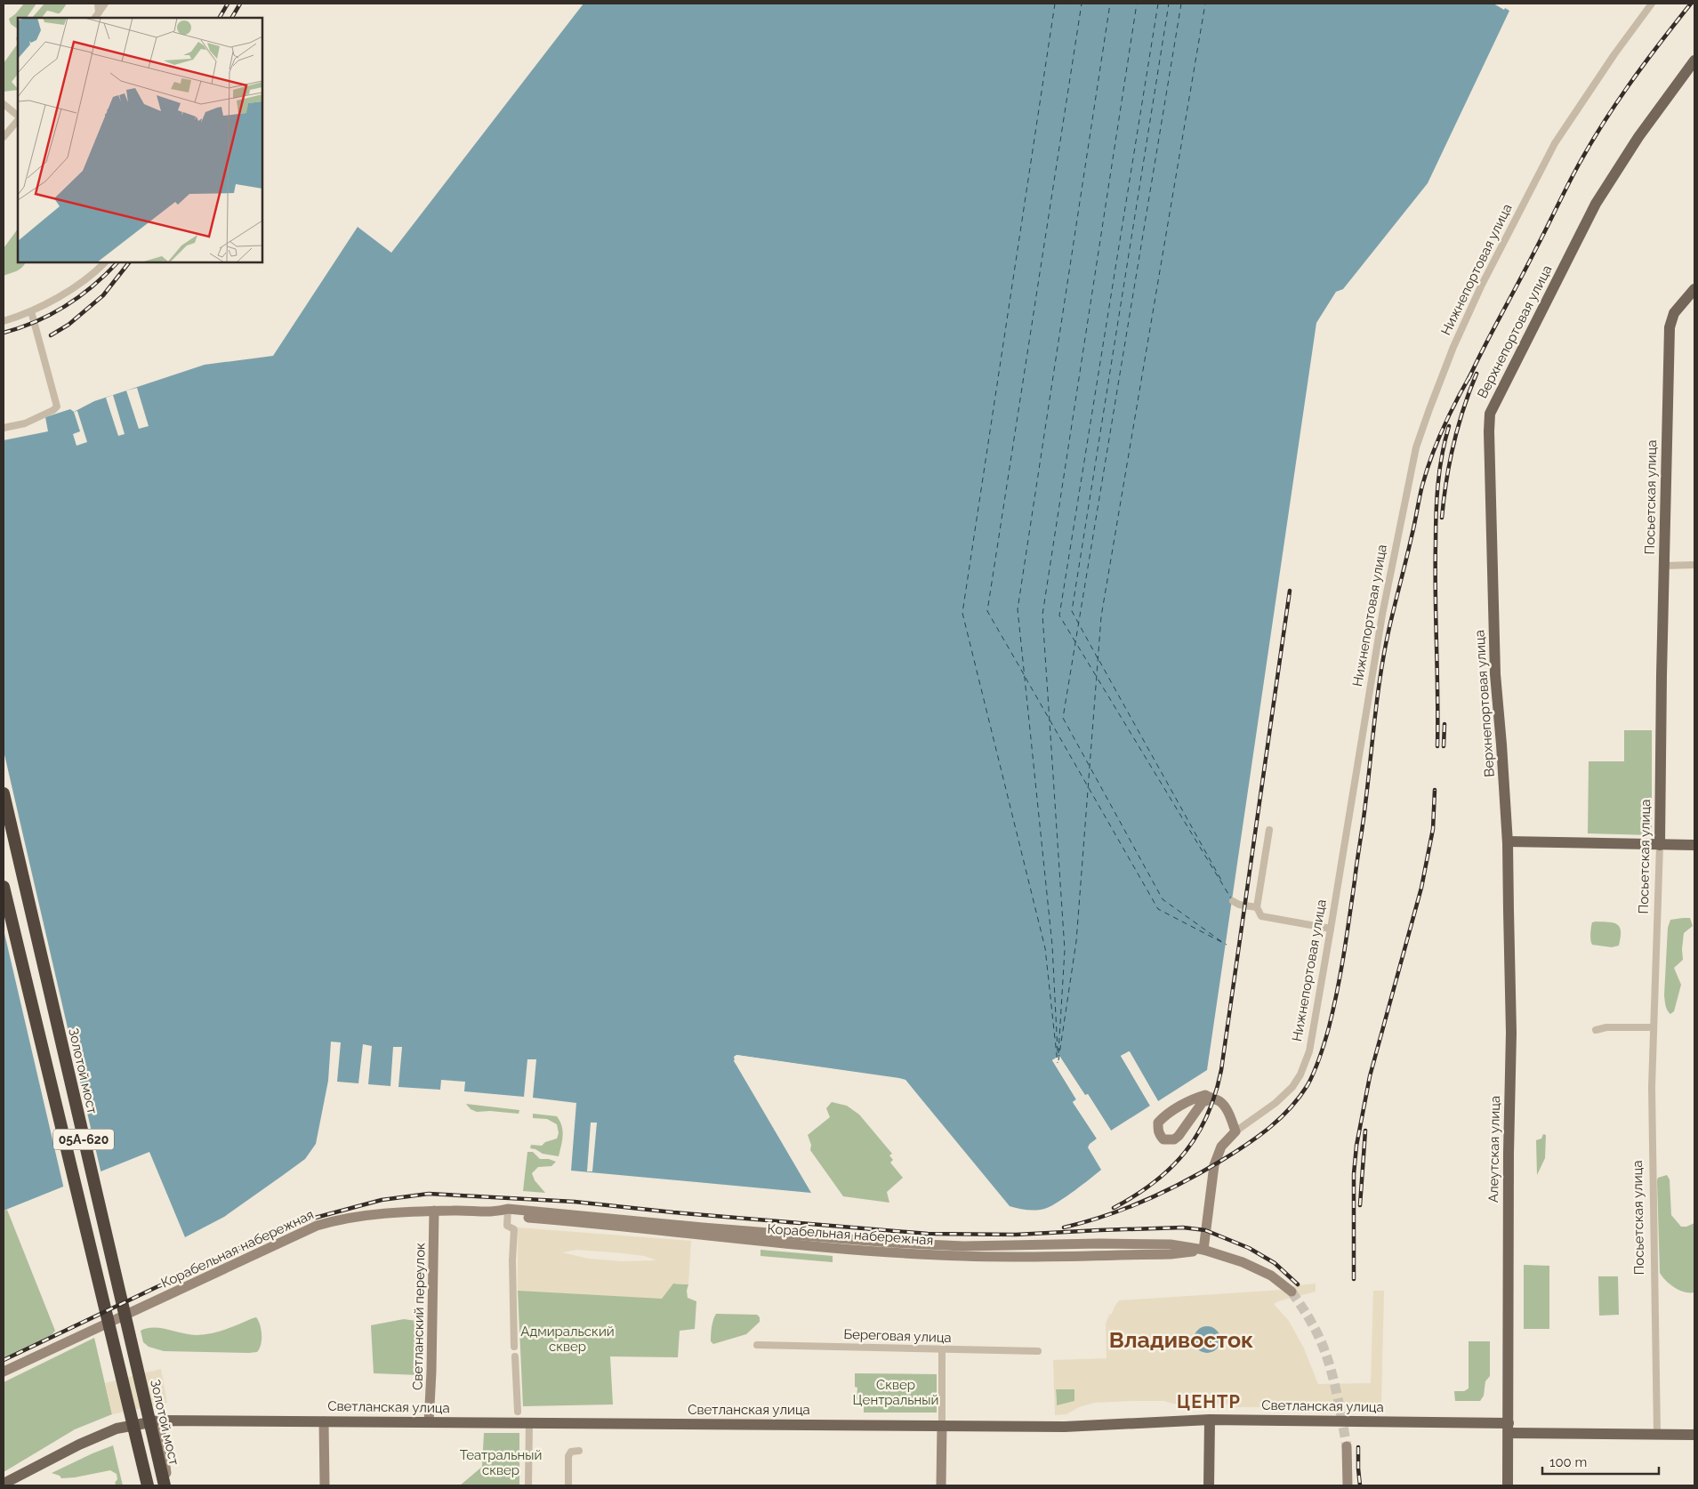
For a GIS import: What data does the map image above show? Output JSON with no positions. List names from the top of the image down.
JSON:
{
  "streets": {
    "highway": ["Золотой мост", "05А-620"],
    "main road": [
      "Нижнепортовая улица",
      "Верхнепортовая улица",
      "Посьетская улица",
      "Алеутская улица",
      "Корабельная набережная",
      "Светланский переулок",
      "Светланская улица"
    ],
    "street": ["Береговая улица"]
  },
  "crossings": [
    ["Нижнепортовая улица", "Корабельная набережная"],
    ["Верхнепортовая улица", "Алеутская улица"],
    ["Посьетская улица", "Светланская улица"],
    ["Алеутская улица", "Светланская улица"],
    ["Корабельная набережная", "Светланский переулок"],
    ["Светланский переулок", "Светланская улица"]
  ],
  "districts": ["Владивосток", "ЦЕНТР"],
  "parks": ["Адмиральский сквер", "Сквер Центральный", "Театральный сквер"],
  "scale_bar": "100 m"
}
